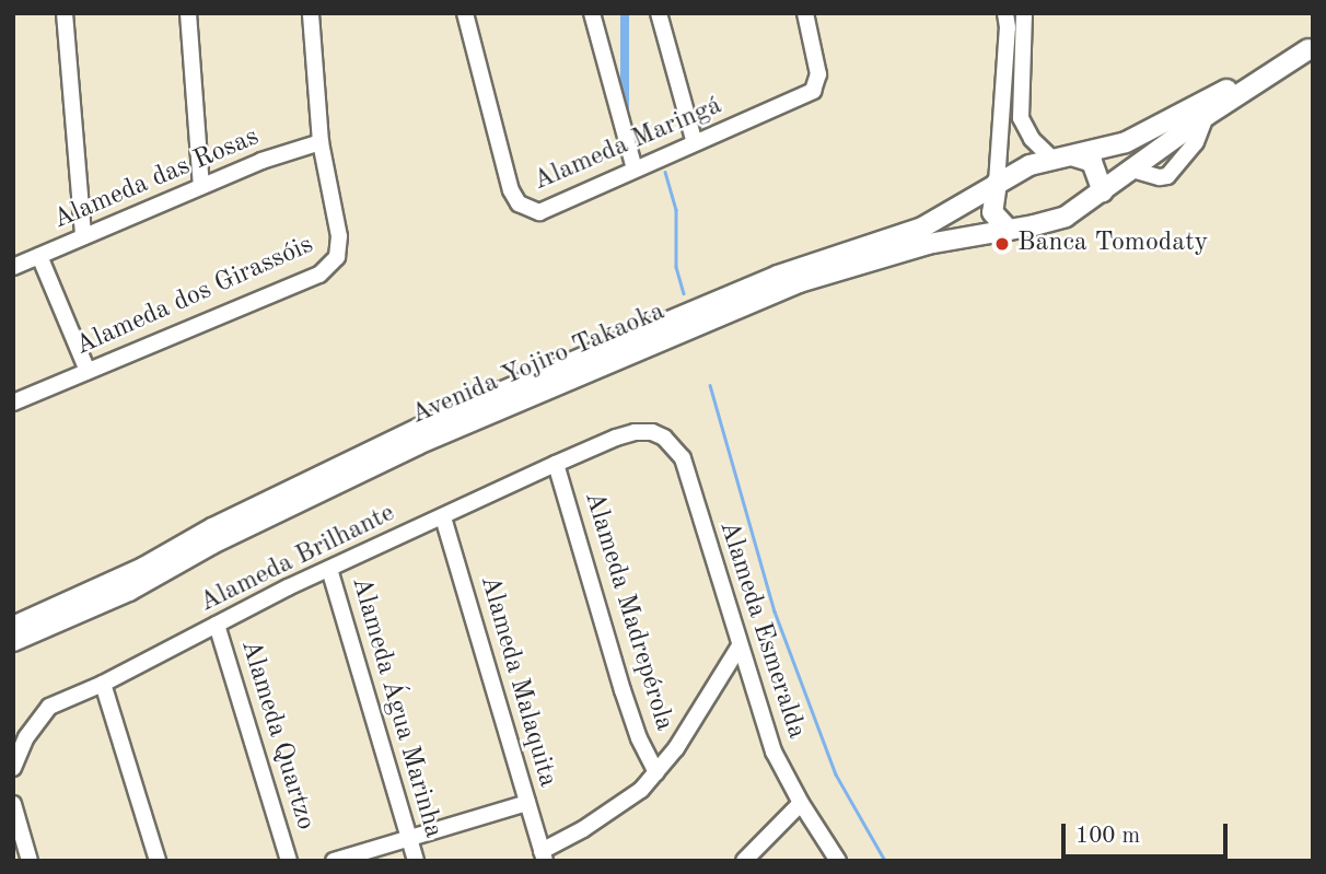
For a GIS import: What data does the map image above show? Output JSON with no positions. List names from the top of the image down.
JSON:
{
  "streets": {
    "main road": ["Avenida Yojiro Takaoka"],
    "street": [
      "Alameda Maringá",
      "Alameda das Rosas",
      "Alameda dos Girassóis",
      "Alameda Brilhante",
      "Alameda Madrepérola",
      "Alameda Esmeralda",
      "Alameda Malaquita",
      "Alameda Água Marinha",
      "Alameda Quartzo"
    ]
  },
  "crossings": [
    ["Alameda das Rosas", "Alameda dos Girassóis"],
    ["Alameda Brilhante", "Alameda Madrepérola"],
    ["Alameda Brilhante", "Alameda Esmeralda"],
    ["Alameda Brilhante", "Alameda Malaquita"],
    ["Alameda Brilhante", "Alameda Água Marinha"],
    ["Alameda Brilhante", "Alameda Quartzo"]
  ],
  "places": ["Banca Tomodaty"],
  "scale_bar": "100 m"
}
